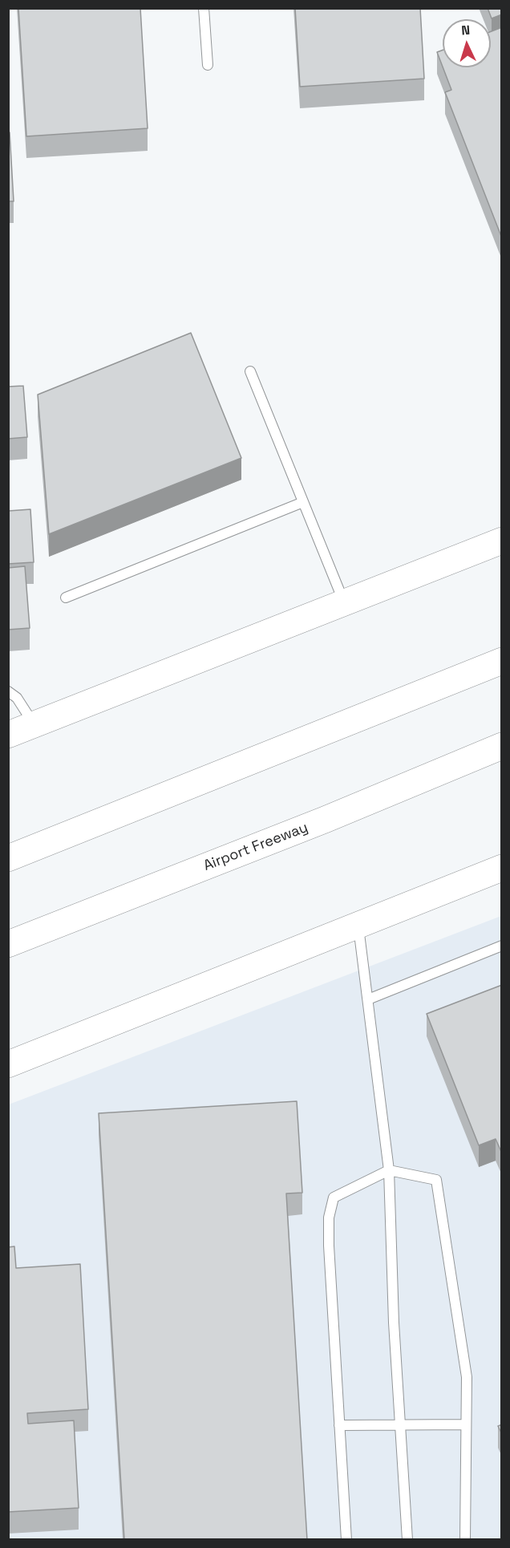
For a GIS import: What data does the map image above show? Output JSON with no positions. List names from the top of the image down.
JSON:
{
  "streets": {
    "main road": ["Airport Freeway"]
  },
  "north": "top"
}
